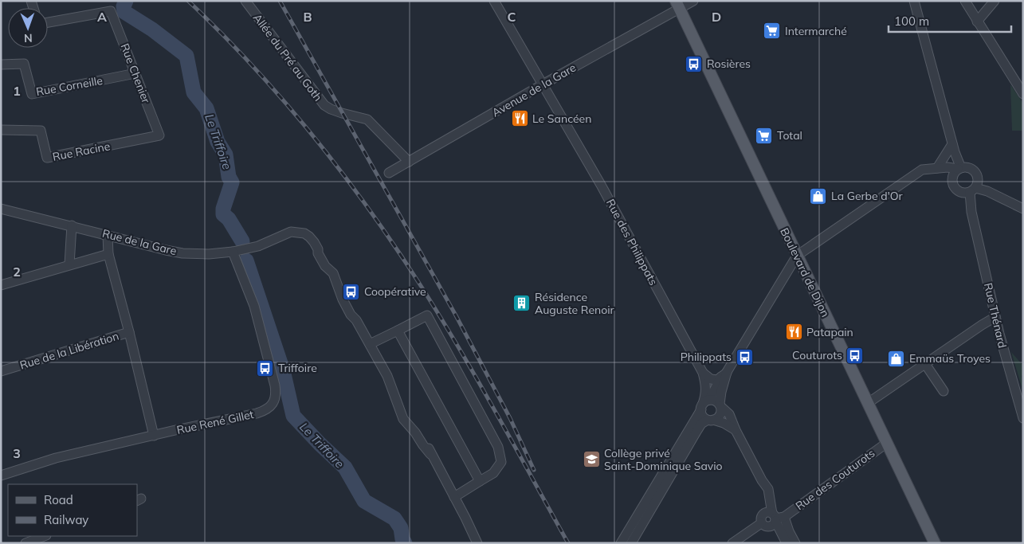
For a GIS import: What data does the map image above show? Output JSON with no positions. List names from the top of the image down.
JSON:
{
  "streets": {
    "main road": ["Boulevard de Dijon"],
    "street": [
      "Allée du Pré au Goth",
      "Rue Chenier",
      "Rue Corneille",
      "Avenue de la Gare",
      "Rue Racine",
      "Rue de la Gare",
      "Rue des Philippats",
      "Rue Thénard",
      "Rue de la Libération",
      "Rue René Gillet",
      "Rue des Couturots"
    ]
  },
  "crossings": [
    ["Allée du Pré au Goth", "Avenue de la Gare"],
    ["Rue Chenier", "Rue Corneille"],
    ["Rue Chenier", "Rue Racine"],
    ["Avenue de la Gare", "Rue des Philippats"],
    ["Avenue de la Gare", "Boulevard de Dijon"],
    ["Rue de la Gare", "Rue de la Libération"],
    ["Rue de la Gare", "Rue René Gillet"],
    ["Boulevard de Dijon", "Rue des Couturots"]
  ],
  "water": ["Le Triffoire"],
  "places": {
    "supermarket": ["Intermarché", "Total"],
    "bus stop": [
      "Rosières",
      "Coopérative",
      "Couturots",
      "Philippats",
      "Triffoire"
    ],
    "restaurant": ["Le Sancéen", "Patapain"],
    "shop": ["La Gerbe d'Or", "Emmaüs Troyes"],
    "building": ["Résidence Auguste Renoir"],
    "school or university": ["Collège privé Saint-Dominique Savio"]
  },
  "legend": ["Road", "Railway"],
  "scale_bar": "100 m",
  "north": "bottom",
  "grid": {
    "columns": [
      "A",
      "B",
      "C",
      "D"
    ],
    "rows": ["1", "2", "3"]
  }
}
